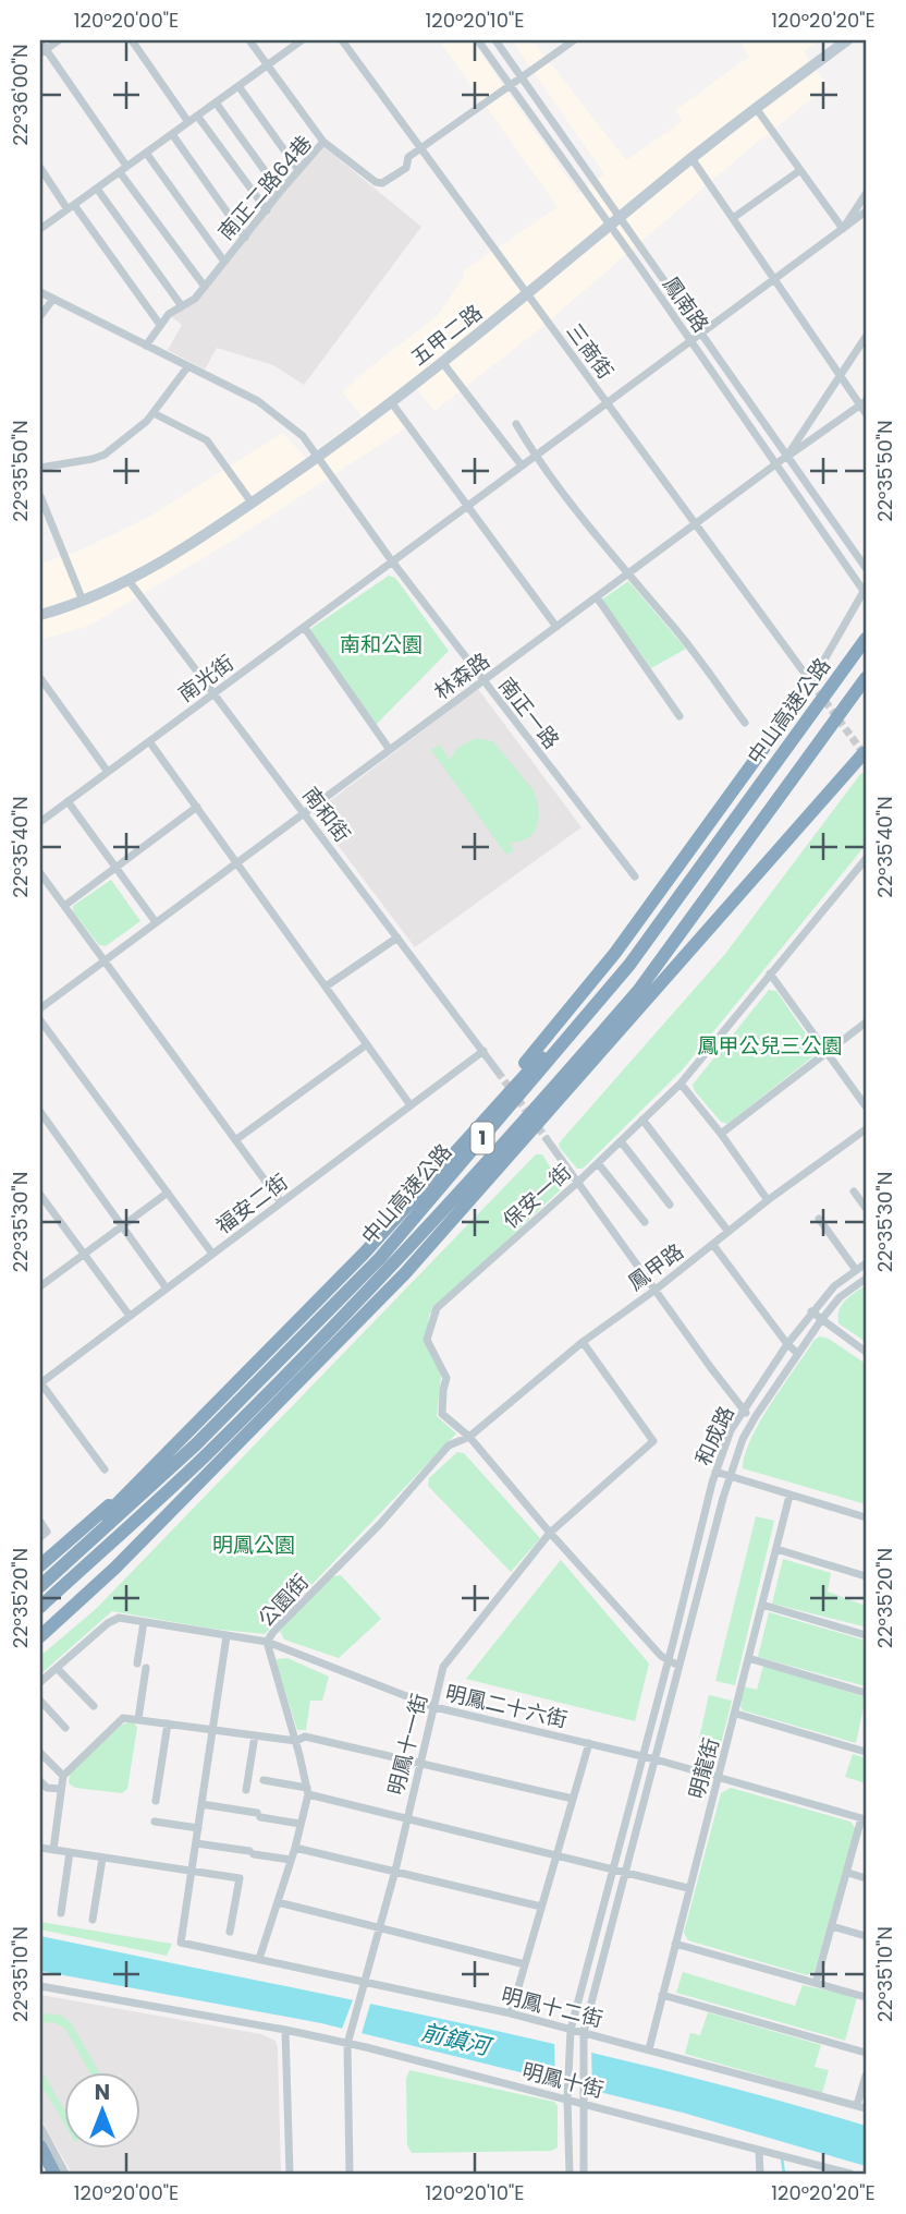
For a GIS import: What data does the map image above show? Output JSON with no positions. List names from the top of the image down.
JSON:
{
  "streets": {
    "highway": ["中山高速公路", "1"],
    "main road": ["五甲二路"],
    "street": [
      "南正二路64巷",
      "鳳南路",
      "三商街",
      "林森路",
      "南光街",
      "南正一路",
      "南和街",
      "保安一街",
      "福安二街",
      "鳳甲路",
      "和成路",
      "公園街",
      "明鳳二十六街",
      "明鳳十一街",
      "明龍街",
      "明鳳十二街",
      "明鳳十街"
    ]
  },
  "crossings": [
    ["南正二路64巷", "三商街"],
    ["南正二路64巷", "南正一路"],
    ["鳳南路", "五甲二路"],
    ["鳳南路", "林森路"],
    ["鳳南路", "南光街"],
    ["五甲二路", "三商街"],
    ["五甲二路", "南正一路"],
    ["五甲二路", "南和街"],
    ["三商街", "林森路"],
    ["三商街", "南光街"],
    ["林森路", "南正一路"],
    ["林森路", "南和街"],
    ["南光街", "南正一路"],
    ["南光街", "南和街"],
    ["南和街", "福安二街"],
    ["保安一街", "鳳甲路"],
    ["保安一街", "和成路"],
    ["保安一街", "公園街"],
    ["保安一街", "明鳳十一街"],
    ["鳳甲路", "公園街"],
    ["鳳甲路", "明鳳十一街"],
    ["和成路", "明鳳二十六街"],
    ["和成路", "明鳳十二街"],
    ["和成路", "明鳳十街"],
    ["公園街", "明鳳二十六街"],
    ["明鳳二十六街", "明鳳十一街"],
    ["明鳳二十六街", "明龍街"],
    ["明鳳十一街", "明鳳十二街"],
    ["明鳳十一街", "明鳳十街"],
    ["明龍街", "明鳳十二街"]
  ],
  "water": ["前鎮河"],
  "parks": ["南和公園", "鳳甲公兒三公園", "明鳳公園"],
  "north": "top",
  "coordinates": [
    "120°20'00\"E",
    "120°20'10\"E",
    "120°20'20\"E",
    "22°36'00\"N",
    "22°35'50\"N",
    "22°35'40\"N",
    "22°35'30\"N",
    "22°35'20\"N",
    "22°35'10\"N"
  ]
}
